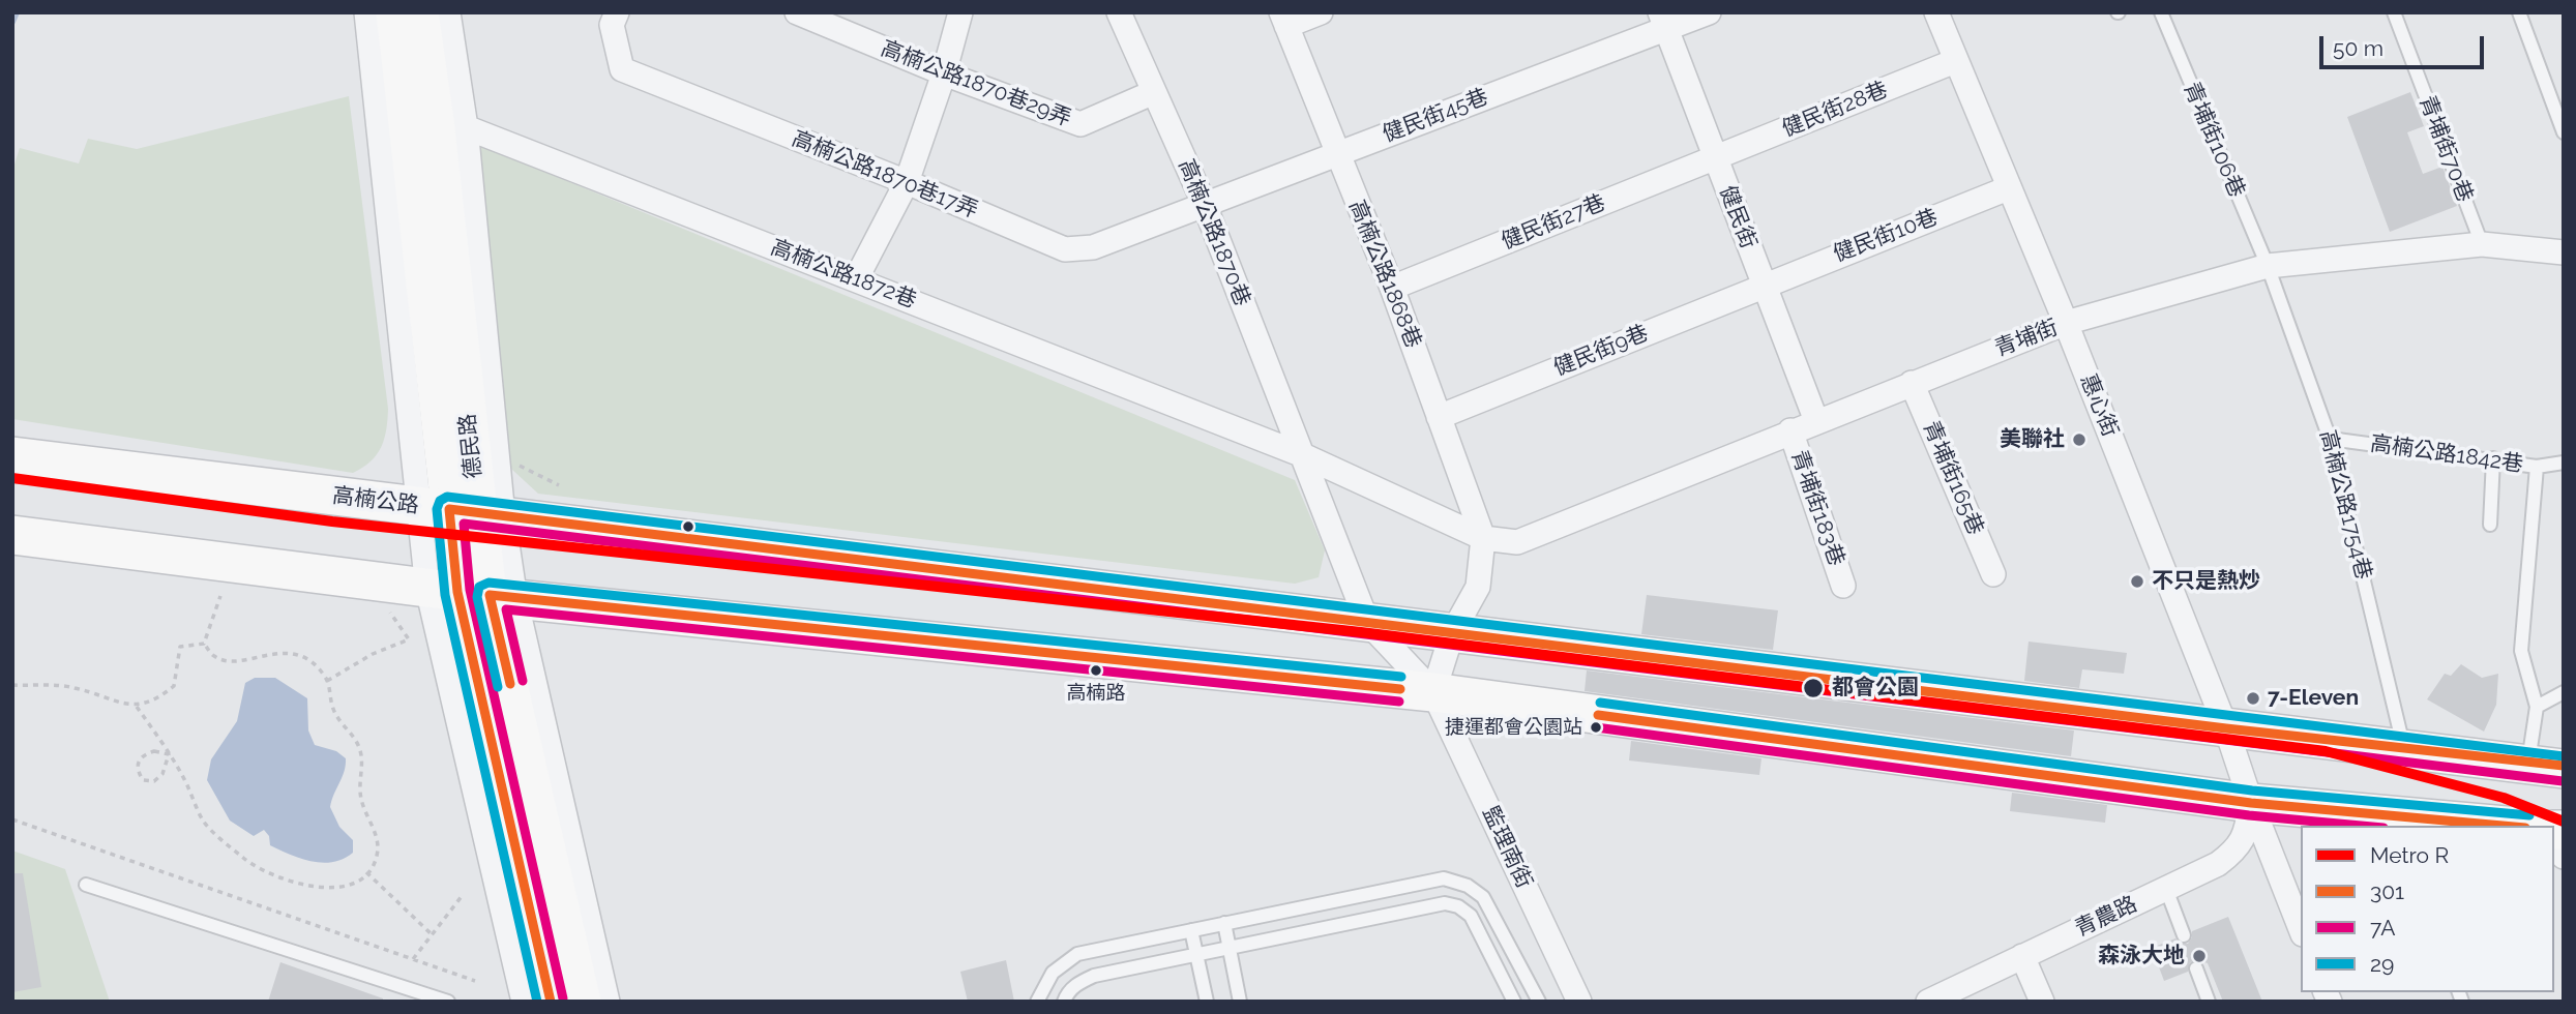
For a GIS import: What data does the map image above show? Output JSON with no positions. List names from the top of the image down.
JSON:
{
  "streets": {
    "main road": ["高楠公路"],
    "street": [
      "高楠公路1870巷29弄",
      "健民街28巷",
      "健民街45巷",
      "高楠公路1870巷17弄",
      "健民街",
      "健民街27巷",
      "高楠公路1870巷",
      "健民街10巷",
      "高楠公路1872巷",
      "高楠公路1868巷",
      "青埔街",
      "健民街9巷",
      "惠心街",
      "德民路",
      "青埔街165巷",
      "青埔街183巷",
      "監理南街",
      "青農路"
    ],
    "lane": [
      "青埔街106巷",
      "青埔街70巷",
      "高楠公路1842巷",
      "高楠公路1754巷"
    ]
  },
  "crossings": [
    ["高楠公路1870巷29弄", "高楠公路1870巷"],
    ["健民街28巷", "健民街"],
    ["健民街28巷", "健民街27巷"],
    ["健民街28巷", "惠心街"],
    ["健民街45巷", "高楠公路1870巷17弄"],
    ["健民街45巷", "健民街"],
    ["健民街45巷", "高楠公路1870巷"],
    ["健民街45巷", "高楠公路1868巷"],
    ["青埔街106巷", "青埔街"],
    ["青埔街106巷", "高楠公路1754巷"],
    ["青埔街70巷", "青埔街"],
    ["高楠公路1870巷17弄", "高楠公路1870巷"],
    ["健民街", "健民街27巷"],
    ["健民街", "健民街10巷"],
    ["健民街", "青埔街"],
    ["健民街", "健民街9巷"],
    ["健民街27巷", "高楠公路1868巷"],
    ["高楠公路1870巷", "高楠公路1872巷"],
    ["高楠公路1870巷", "高楠公路"],
    ["高楠公路1870巷", "監理南街"],
    ["健民街10巷", "健民街9巷"],
    ["健民街10巷", "惠心街"],
    ["高楠公路1872巷", "高楠公路1868巷"],
    ["高楠公路1872巷", "青埔街"],
    ["高楠公路1872巷", "德民路"],
    ["高楠公路1868巷", "健民街9巷"],
    ["青埔街", "惠心街"],
    ["青埔街", "青埔街165巷"],
    ["青埔街", "高楠公路1754巷"],
    ["青埔街", "青埔街183巷"],
    ["惠心街", "高楠公路"],
    ["惠心街", "青農路"],
    ["德民路", "高楠公路"],
    ["高楠公路1842巷", "高楠公路1754巷"],
    ["高楠公路", "高楠公路1754巷"],
    ["高楠公路", "監理南街"]
  ],
  "places": [
    "美聯社",
    "不只是熱炒",
    "高楠路",
    "都會公園",
    "7-Eleven",
    "捷運都會公園站",
    "森泳大地"
  ],
  "lines": [
    "metro line R",
    "transit line 29",
    "transit line 301",
    "transit line 7A"
  ],
  "legend": [
    "Metro R",
    "301",
    "7A",
    "29"
  ],
  "scale_bar": "50 m"
}
